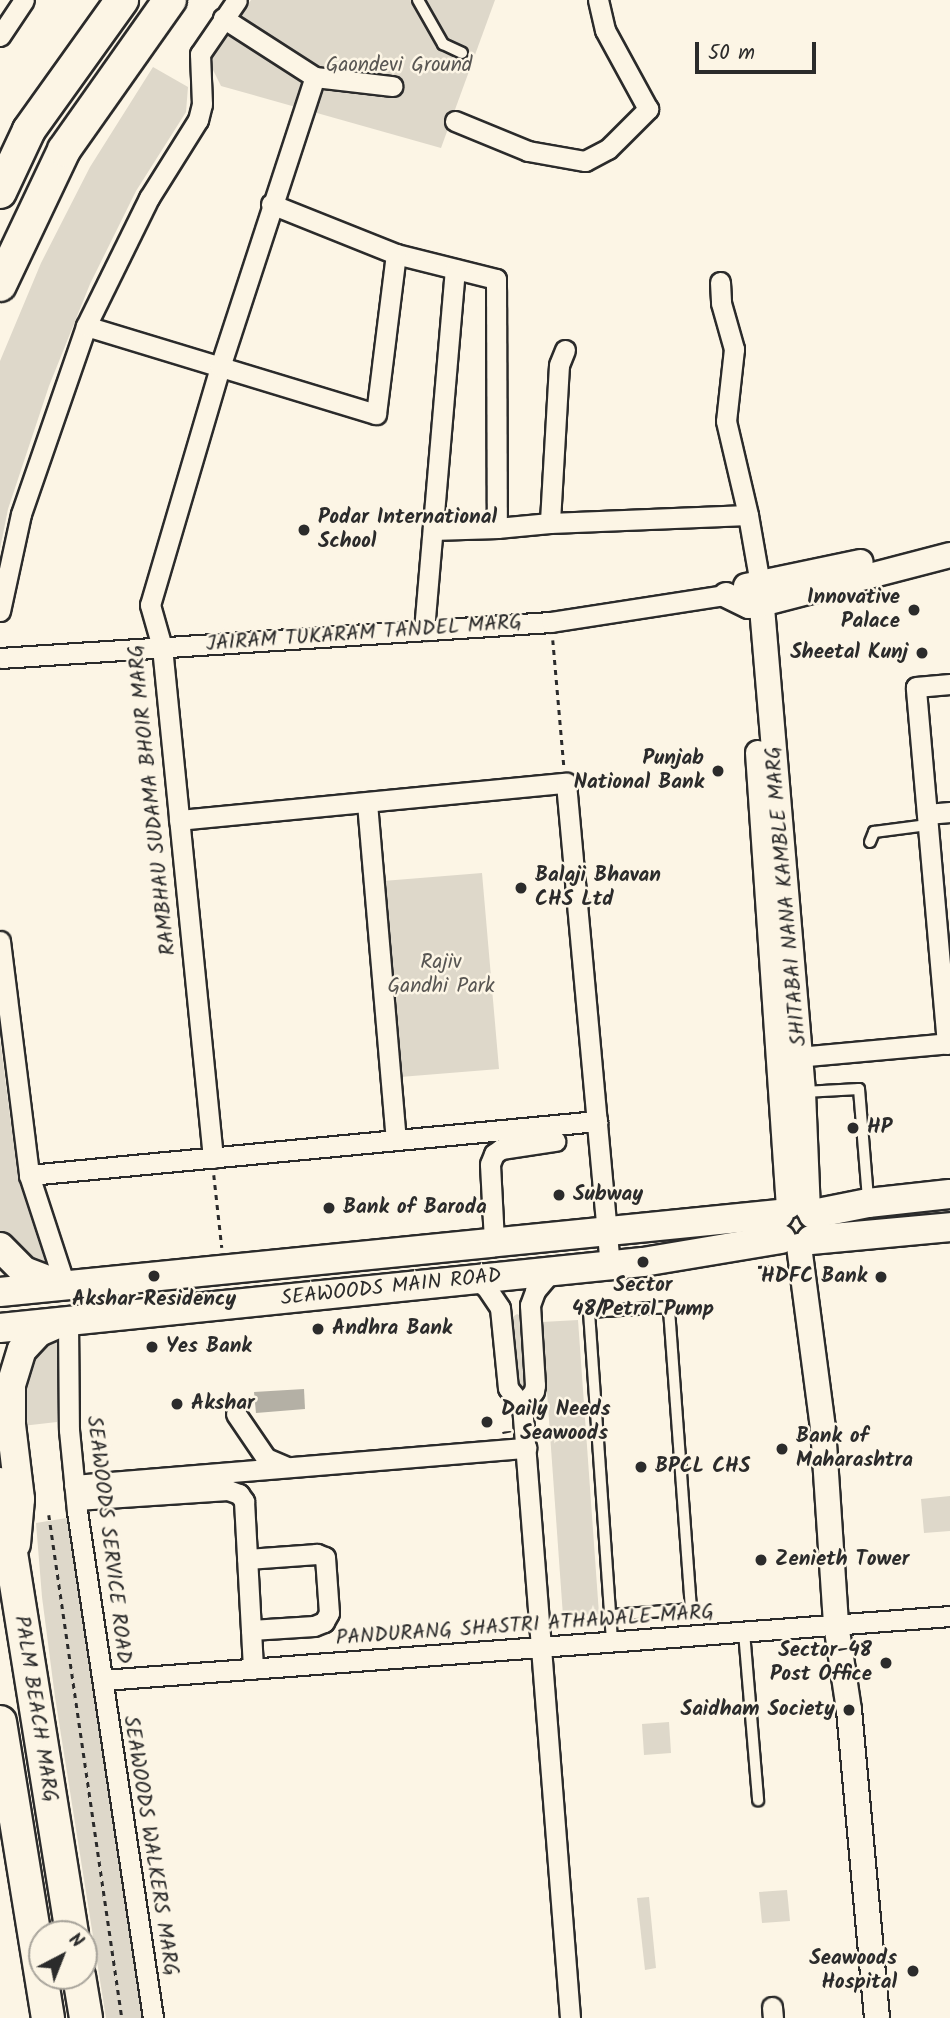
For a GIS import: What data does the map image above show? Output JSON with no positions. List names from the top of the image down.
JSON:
{
  "streets": {
    "main road": ["SEAWOODS MAIN ROAD", "PALM BEACH MARG"],
    "street": [
      "JAIRAM TUKARAM TANDEL MARG",
      "RAMBHAU SUDAMA BHOIR MARG",
      "SHITABAI NANA KAMBLE MARG",
      "SEAWOODS SERVICE ROAD",
      "PANDURANG SHASTRI ATHAWALE MARG",
      "SEAWOODS WALKERS MARG"
    ]
  },
  "crossings": [
    ["JAIRAM TUKARAM TANDEL MARG", "RAMBHAU SUDAMA BHOIR MARG"],
    ["JAIRAM TUKARAM TANDEL MARG", "SHITABAI NANA KAMBLE MARG"],
    ["SHITABAI NANA KAMBLE MARG", "SEAWOODS MAIN ROAD"],
    ["SHITABAI NANA KAMBLE MARG", "PANDURANG SHASTRI ATHAWALE MARG"],
    ["SEAWOODS MAIN ROAD", "SEAWOODS SERVICE ROAD"],
    ["SEAWOODS SERVICE ROAD", "PANDURANG SHASTRI ATHAWALE MARG"],
    ["SEAWOODS SERVICE ROAD", "SEAWOODS WALKERS MARG"],
    ["PANDURANG SHASTRI ATHAWALE MARG", "SEAWOODS WALKERS MARG"]
  ],
  "parks": ["Gaondevi Ground", "Rajiv Gandhi Park"],
  "places": [
    "Podar International School",
    "Innovative Palace",
    "Sheetal Kunj",
    "Punjab National Bank",
    "Balaji Bhavan CHS Ltd",
    "HP",
    "Subway",
    "Bank of Baroda",
    "Sector 48/Petrol Pump",
    "Akshar Residency",
    "HDFC Bank",
    "Andhra Bank",
    "Yes Bank",
    "Akshar",
    "Daily Needs - Seawoods",
    "Bank of Maharashtra",
    "BPCL CHS",
    "Zenieth Tower",
    "Sector-48 Post Office",
    "Saidham Society",
    "Seawoods Hospital"
  ],
  "scale_bar": "50 m",
  "north": "top right"
}
